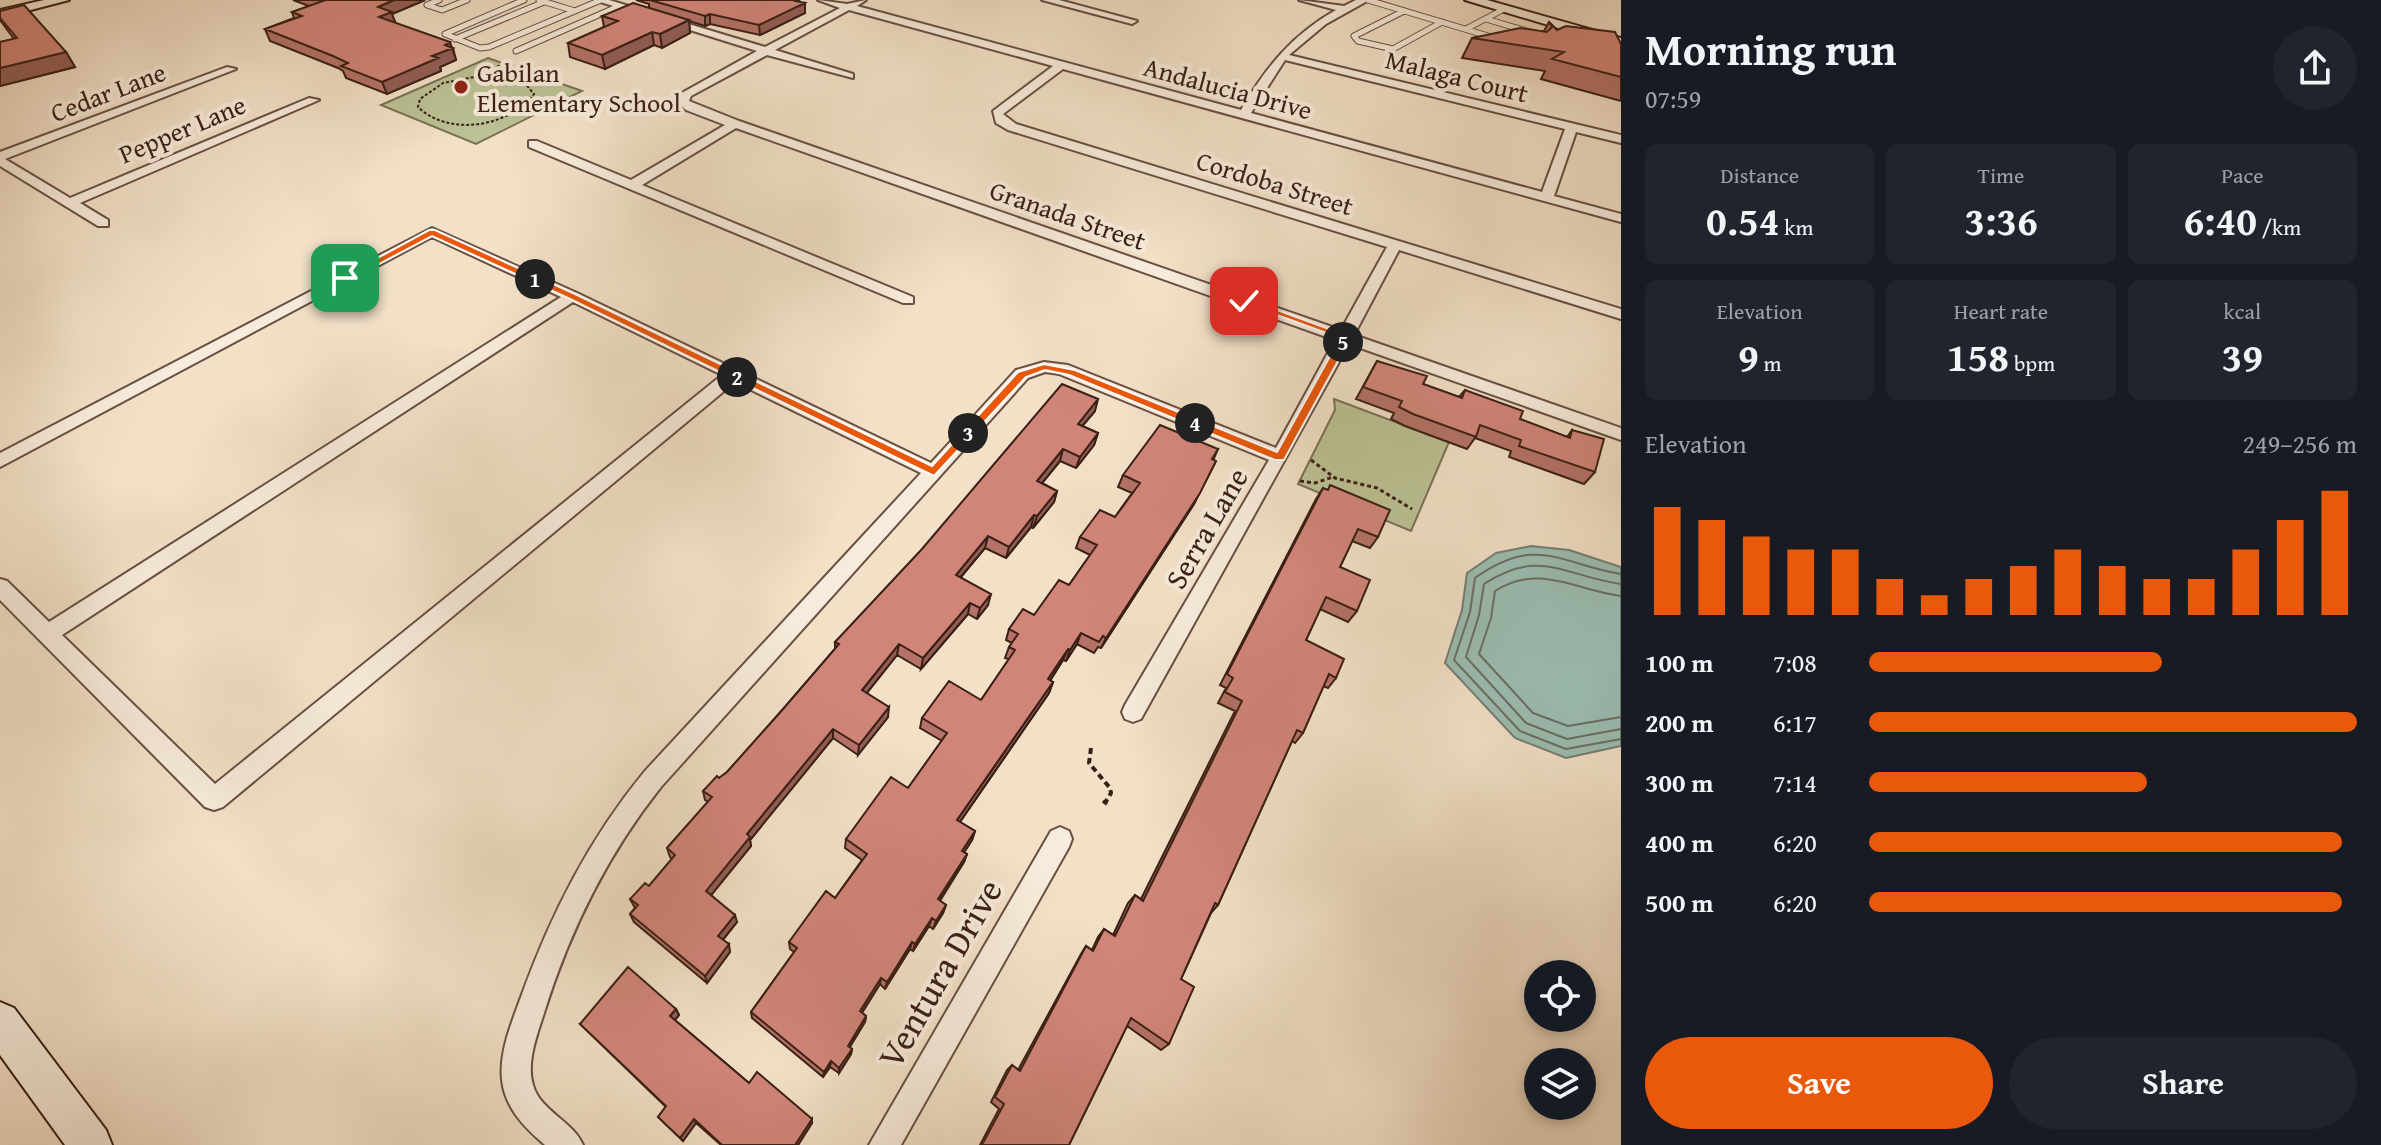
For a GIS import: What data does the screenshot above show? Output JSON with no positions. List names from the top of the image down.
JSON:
{
  "streets": {
    "street": [
      "Malaga Court",
      "Andalucia Drive",
      "Cedar Lane",
      "Pepper Lane",
      "Cordoba Street",
      "Granada Street",
      "Serra Lane",
      "Ventura Drive"
    ]
  },
  "crossings": [
    ["Andalucia Drive", "Cordoba Street"],
    ["Andalucia Drive", "Granada Street"],
    ["Cordoba Street", "Serra Lane"],
    ["Granada Street", "Serra Lane"]
  ],
  "places": ["Gabilan Elementary School"],
  "page": {
    "heading": ["Morning run", "07:59"],
    "stats": [
      ["Distance", "0.54 km"],
      ["Time", "3:36"],
      ["Pace", "6:40 /km"],
      ["Elevation", "9 m"],
      ["Heart rate", "158 bpm"],
      ["kcal", "39"]
    ],
    "pins": [
      "1",
      "5",
      "2",
      "4",
      "3"
    ],
    "chart": ["Elevation", "249–256 m"],
    "list": [
      {
        "name": "100 m",
        "note": "7:08"
      },
      {
        "name": "200 m",
        "note": "6:17"
      },
      {
        "name": "300 m",
        "note": "7:14"
      },
      {
        "name": "400 m",
        "note": "6:20"
      },
      {
        "name": "500 m",
        "note": "6:20"
      }
    ],
    "buttons": ["Save", "Share"]
  }
}
